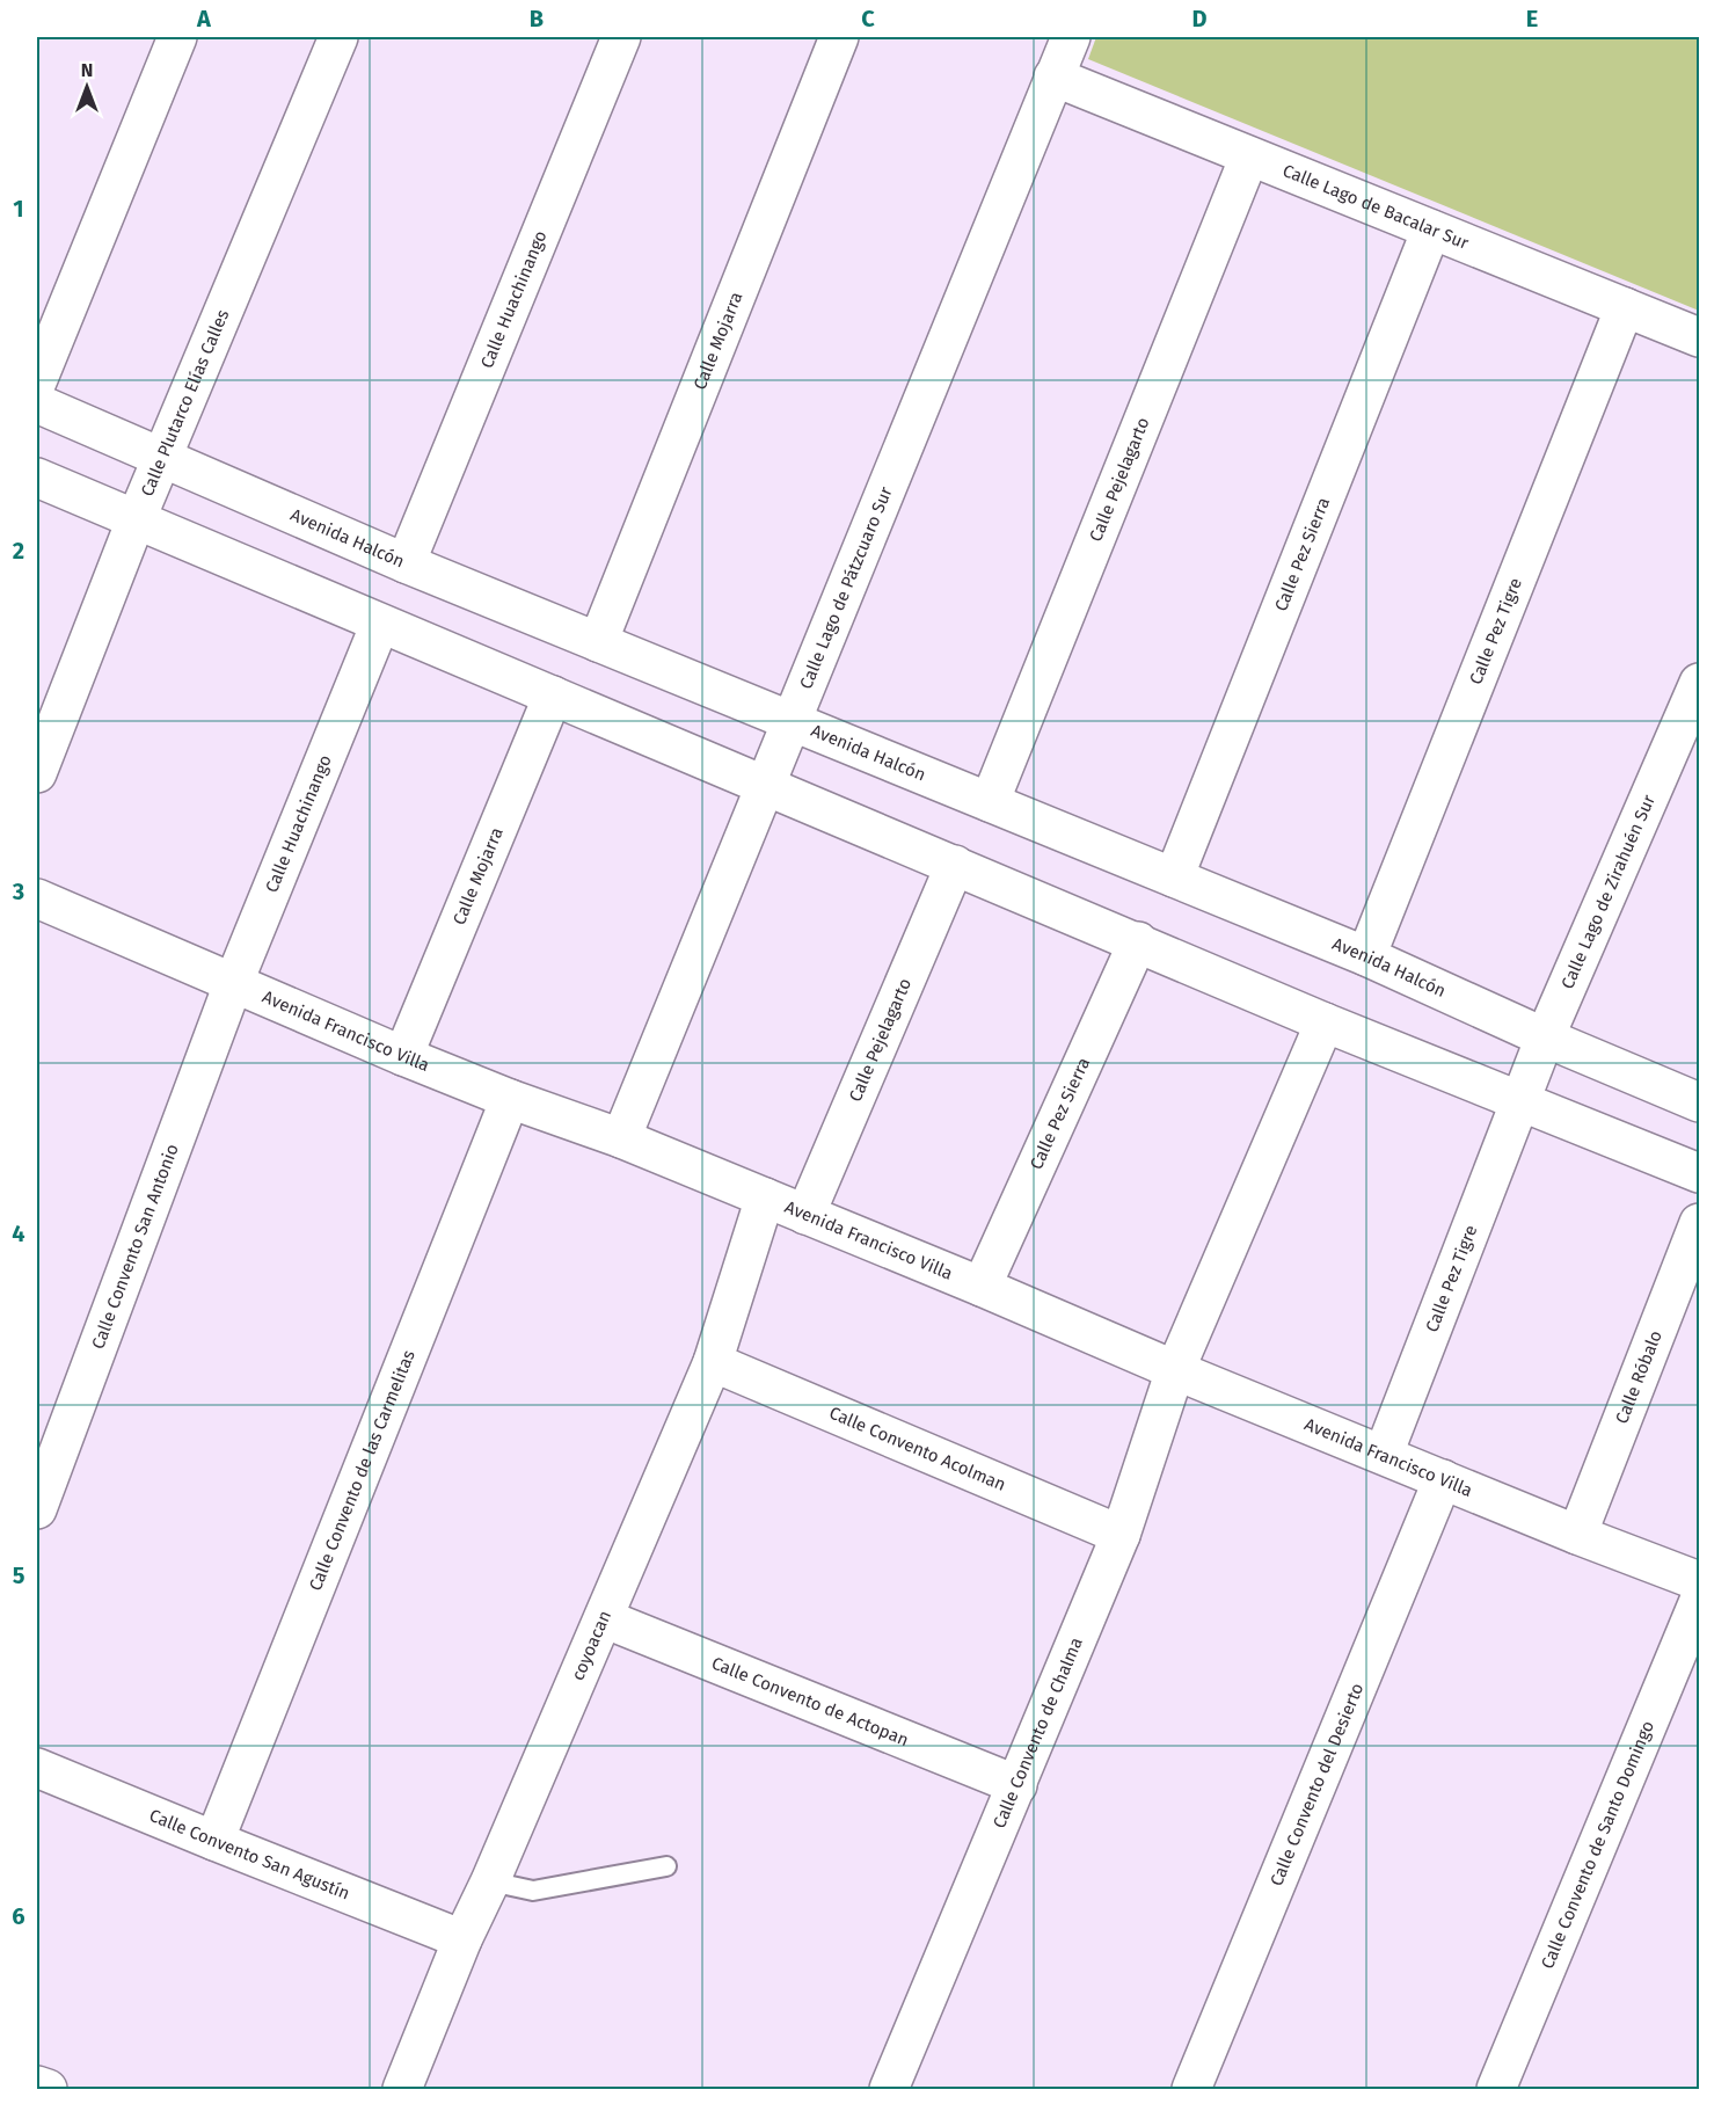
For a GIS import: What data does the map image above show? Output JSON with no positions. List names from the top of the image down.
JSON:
{
  "streets": {
    "street": [
      "Calle Lago de Bacalar Sur",
      "Calle Huachinango",
      "Calle Mojarra",
      "Calle Plutarco Elías Calles",
      "Calle Pejelagarto",
      "Avenida Halcón",
      "Calle Pez Sierra",
      "Calle Lago de Pátzcuaro Sur",
      "Calle Pez Tigre",
      "Calle Lago de Zirahuén Sur",
      "Avenida Francisco Villa",
      "Calle Convento San Antonio",
      "Calle Róbalo",
      "Calle Convento Acolman",
      "Calle Convento de las Carmelitas",
      "coyoacan",
      "Calle Convento de Actopan",
      "Calle Convento de Chalma",
      "Calle Convento del Desierto",
      "Calle Convento de Santo Domingo",
      "Calle Convento San Agustín"
    ]
  },
  "crossings": [
    ["Calle Lago de Bacalar Sur", "Calle Pejelagarto"],
    ["Calle Lago de Bacalar Sur", "Calle Pez Sierra"],
    ["Calle Lago de Bacalar Sur", "Calle Lago de Pátzcuaro Sur"],
    ["Calle Lago de Bacalar Sur", "Calle Pez Tigre"],
    ["Calle Huachinango", "Avenida Halcón"],
    ["Calle Huachinango", "Avenida Francisco Villa"],
    ["Calle Huachinango", "Calle Convento San Antonio"],
    ["Calle Mojarra", "Avenida Halcón"],
    ["Calle Mojarra", "Avenida Francisco Villa"],
    ["Calle Plutarco Elías Calles", "Avenida Halcón"],
    ["Calle Pejelagarto", "Avenida Halcón"],
    ["Calle Pejelagarto", "Avenida Francisco Villa"],
    ["Avenida Halcón", "Calle Pez Sierra"],
    ["Avenida Halcón", "Calle Lago de Pátzcuaro Sur"],
    ["Avenida Halcón", "Calle Pez Tigre"],
    ["Avenida Halcón", "Calle Lago de Zirahuén Sur"],
    ["Calle Pez Sierra", "Avenida Francisco Villa"],
    ["Calle Lago de Pátzcuaro Sur", "Avenida Francisco Villa"],
    ["Calle Pez Tigre", "Calle Lago de Zirahuén Sur"],
    ["Calle Pez Tigre", "Avenida Francisco Villa"],
    ["Avenida Francisco Villa", "Calle Convento San Antonio"],
    ["Avenida Francisco Villa", "Calle Róbalo"],
    ["Avenida Francisco Villa", "Calle Convento de las Carmelitas"],
    ["Avenida Francisco Villa", "coyoacan"],
    ["Avenida Francisco Villa", "Calle Convento de Chalma"],
    ["Avenida Francisco Villa", "Calle Convento del Desierto"],
    ["Calle Convento Acolman", "coyoacan"],
    ["Calle Convento Acolman", "Calle Convento de Chalma"],
    ["Calle Convento de las Carmelitas", "Calle Convento San Agustín"],
    ["coyoacan", "Calle Convento de Actopan"],
    ["coyoacan", "Calle Convento San Agustín"],
    ["Calle Convento de Actopan", "Calle Convento de Chalma"]
  ],
  "north": "top",
  "grid": {
    "columns": [
      "A",
      "B",
      "C",
      "D",
      "E"
    ],
    "rows": [
      "1",
      "2",
      "3",
      "4",
      "5",
      "6"
    ]
  }
}
